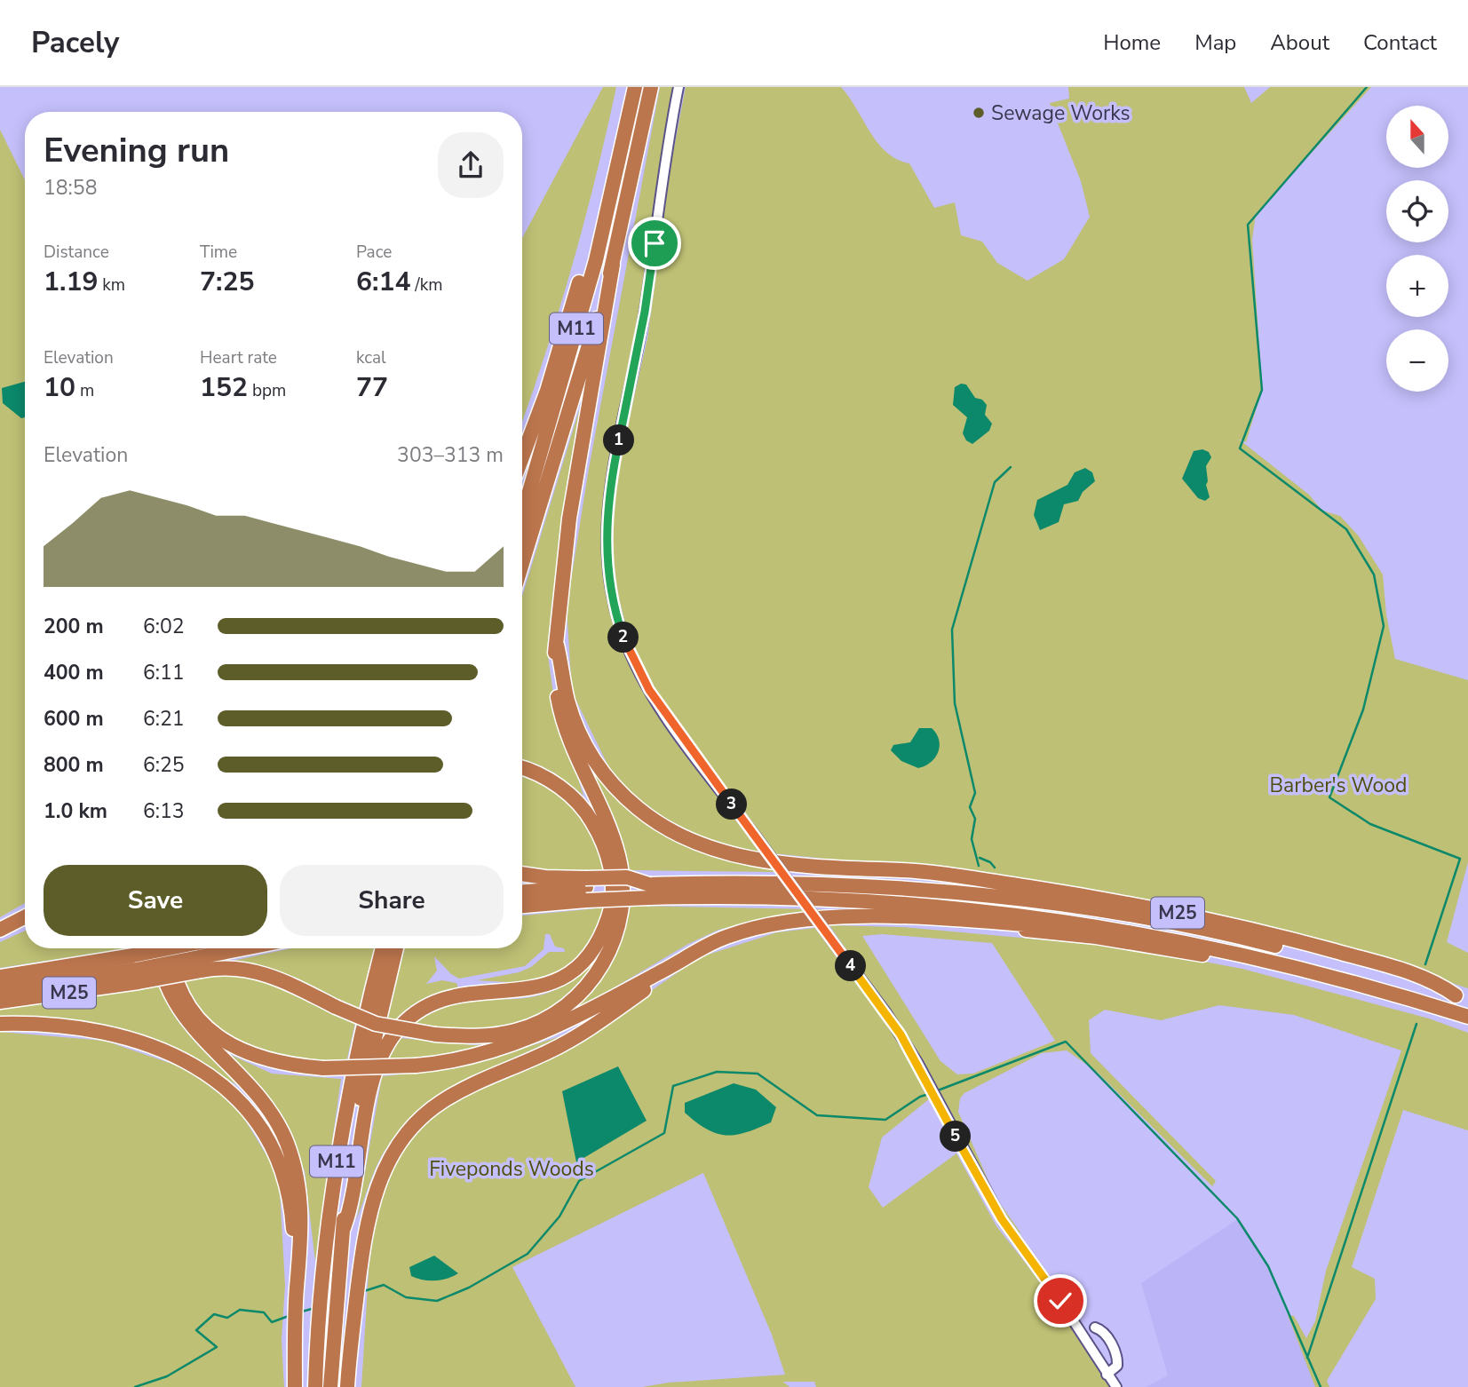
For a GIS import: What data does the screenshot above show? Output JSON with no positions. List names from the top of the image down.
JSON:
{
  "streets": {
    "highway": ["M11", "M25"]
  },
  "parks": ["Barber's Wood", "Fiveponds Woods"],
  "places": ["Sewage Works"],
  "north": "top",
  "page": {
    "header": "Pacely",
    "nav": [
      "Home",
      "Map",
      "About",
      "Contact"
    ],
    "map_buttons": ["+", "−"],
    "heading": ["Evening run", "18:58"],
    "stats": [
      ["Distance", "1.19 km"],
      ["Time", "7:25"],
      ["Pace", "6:14 /km"],
      ["Elevation", "10 m"],
      ["Heart rate", "152 bpm"],
      ["kcal", "77"]
    ],
    "pins": [
      "1",
      "2",
      "3",
      "4",
      "5"
    ],
    "chart": ["Elevation", "303–313 m"],
    "list": [
      {
        "name": "200 m",
        "note": "6:02"
      },
      {
        "name": "400 m",
        "note": "6:11"
      },
      {
        "name": "600 m",
        "note": "6:21"
      },
      {
        "name": "800 m",
        "note": "6:25"
      },
      {
        "name": "1.0 km",
        "note": "6:13"
      }
    ],
    "buttons": ["Save", "Share"]
  }
}
